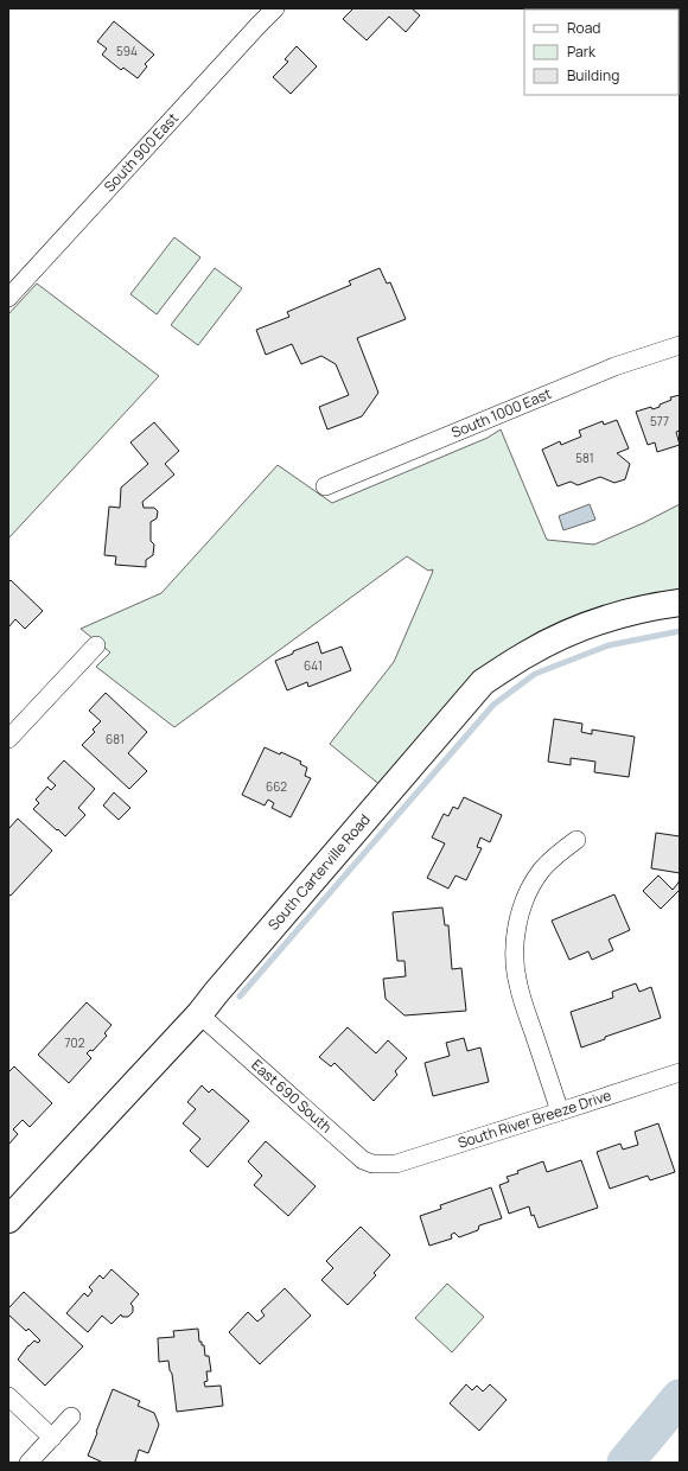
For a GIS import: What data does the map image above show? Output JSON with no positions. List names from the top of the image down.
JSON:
{
  "streets": {
    "street": [
      "South 900 East",
      "South 1000 East",
      "South Carterville Road",
      "East 690 South",
      "South River Breeze Drive"
    ]
  },
  "crossings": [
    ["South Carterville Road", "East 690 South"],
    ["East 690 South", "South River Breeze Drive"]
  ],
  "house_numbers": [
    "594",
    "577",
    "581",
    "641",
    "681",
    "662",
    "702"
  ],
  "legend": ["Road", "Park", "Building"]
}
